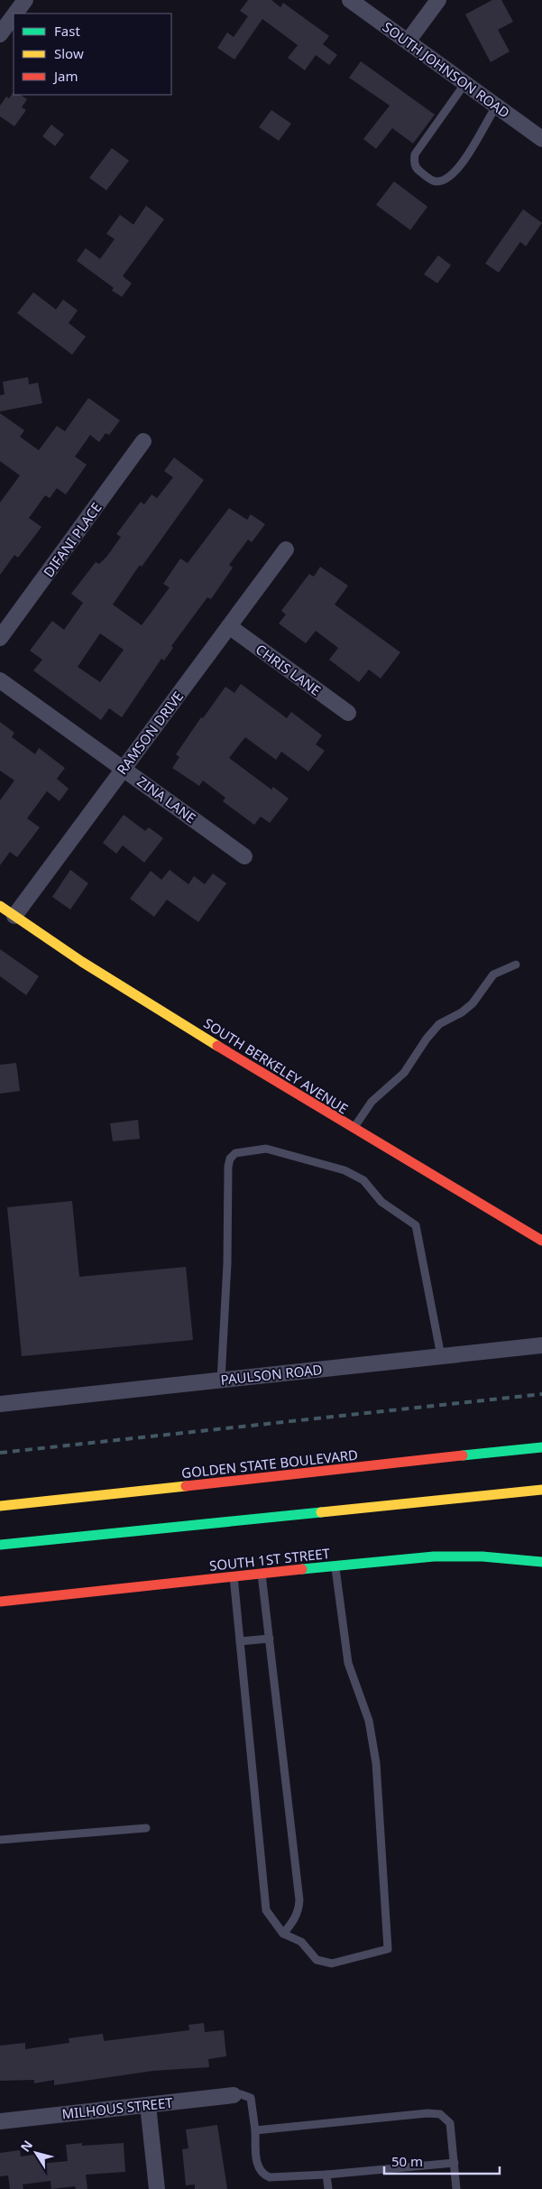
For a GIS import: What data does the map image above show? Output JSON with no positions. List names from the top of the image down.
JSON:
{
  "streets": {
    "street": [
      "SOUTH JOHNSON ROAD",
      "DIFANI PLACE",
      "CHRIS LANE",
      "RAMSON DRIVE",
      "ZINA LANE",
      "SOUTH BERKELEY AVENUE",
      "PAULSON ROAD",
      "GOLDEN STATE BOULEVARD",
      "SOUTH 1ST STREET",
      "MILHOUS STREET"
    ]
  },
  "crossings": [
    ["CHRIS LANE", "RAMSON DRIVE"],
    ["RAMSON DRIVE", "ZINA LANE"],
    ["RAMSON DRIVE", "SOUTH BERKELEY AVENUE"]
  ],
  "legend": ["Fast", "Slow", "Jam"],
  "scale_bar": "50 m",
  "north": "top left"
}
